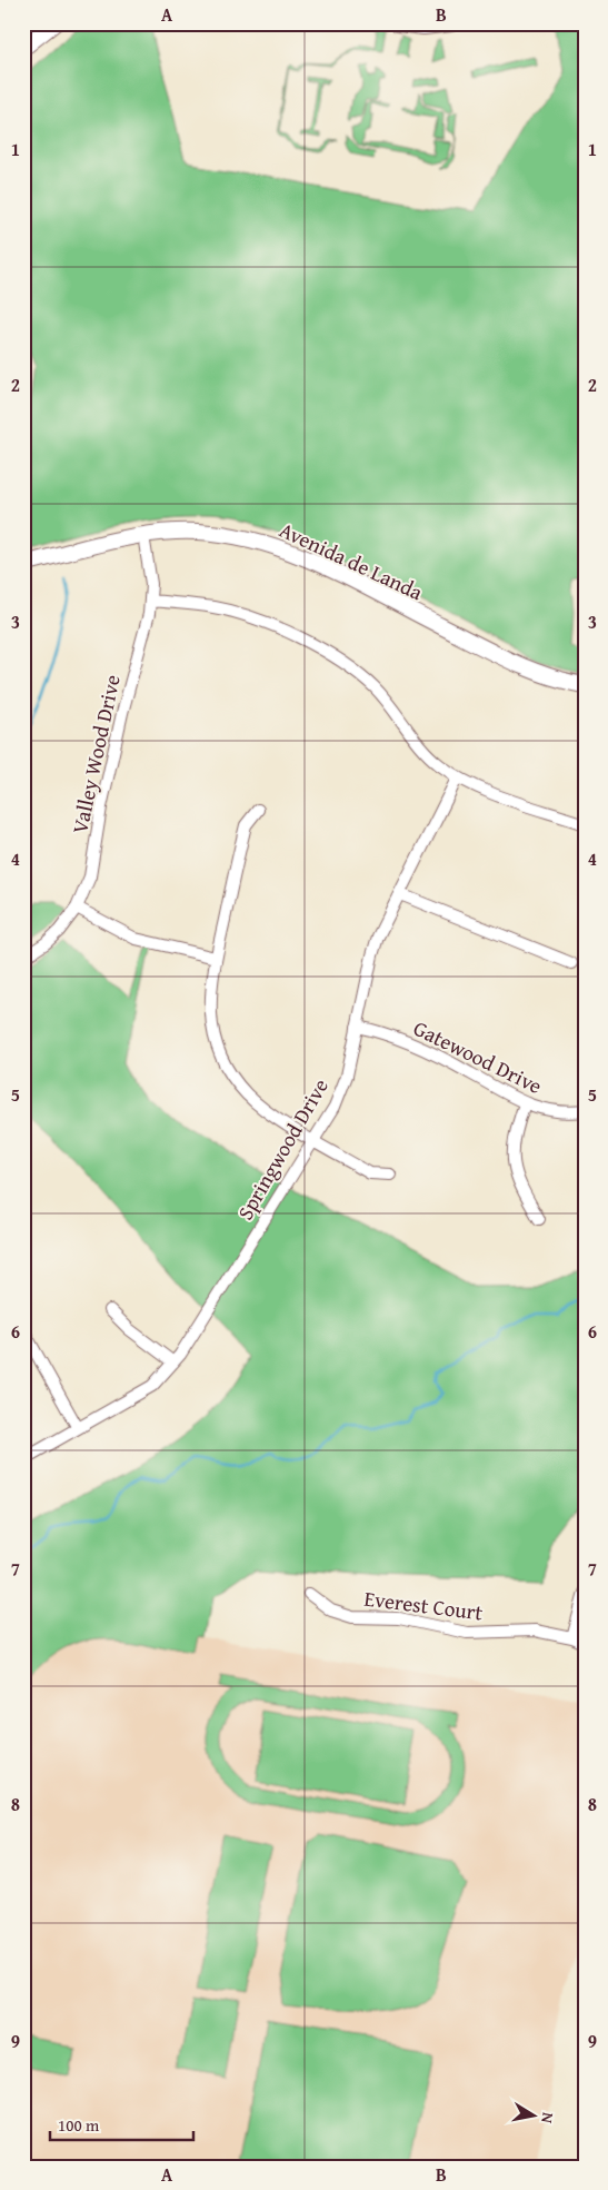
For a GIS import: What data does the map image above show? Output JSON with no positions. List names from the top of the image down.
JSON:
{
  "streets": {
    "street": [
      "Avenida de Landa",
      "Valley Wood Drive",
      "Gatewood Drive",
      "Springwood Drive",
      "Everest Court"
    ]
  },
  "crossings": [
    ["Avenida de Landa", "Valley Wood Drive"],
    ["Gatewood Drive", "Springwood Drive"]
  ],
  "scale_bar": "100 m",
  "north": "right",
  "grid": {
    "columns": ["A", "B"],
    "rows": [
      "1",
      "2",
      "3",
      "4",
      "5",
      "6",
      "7",
      "8",
      "9"
    ]
  }
}
